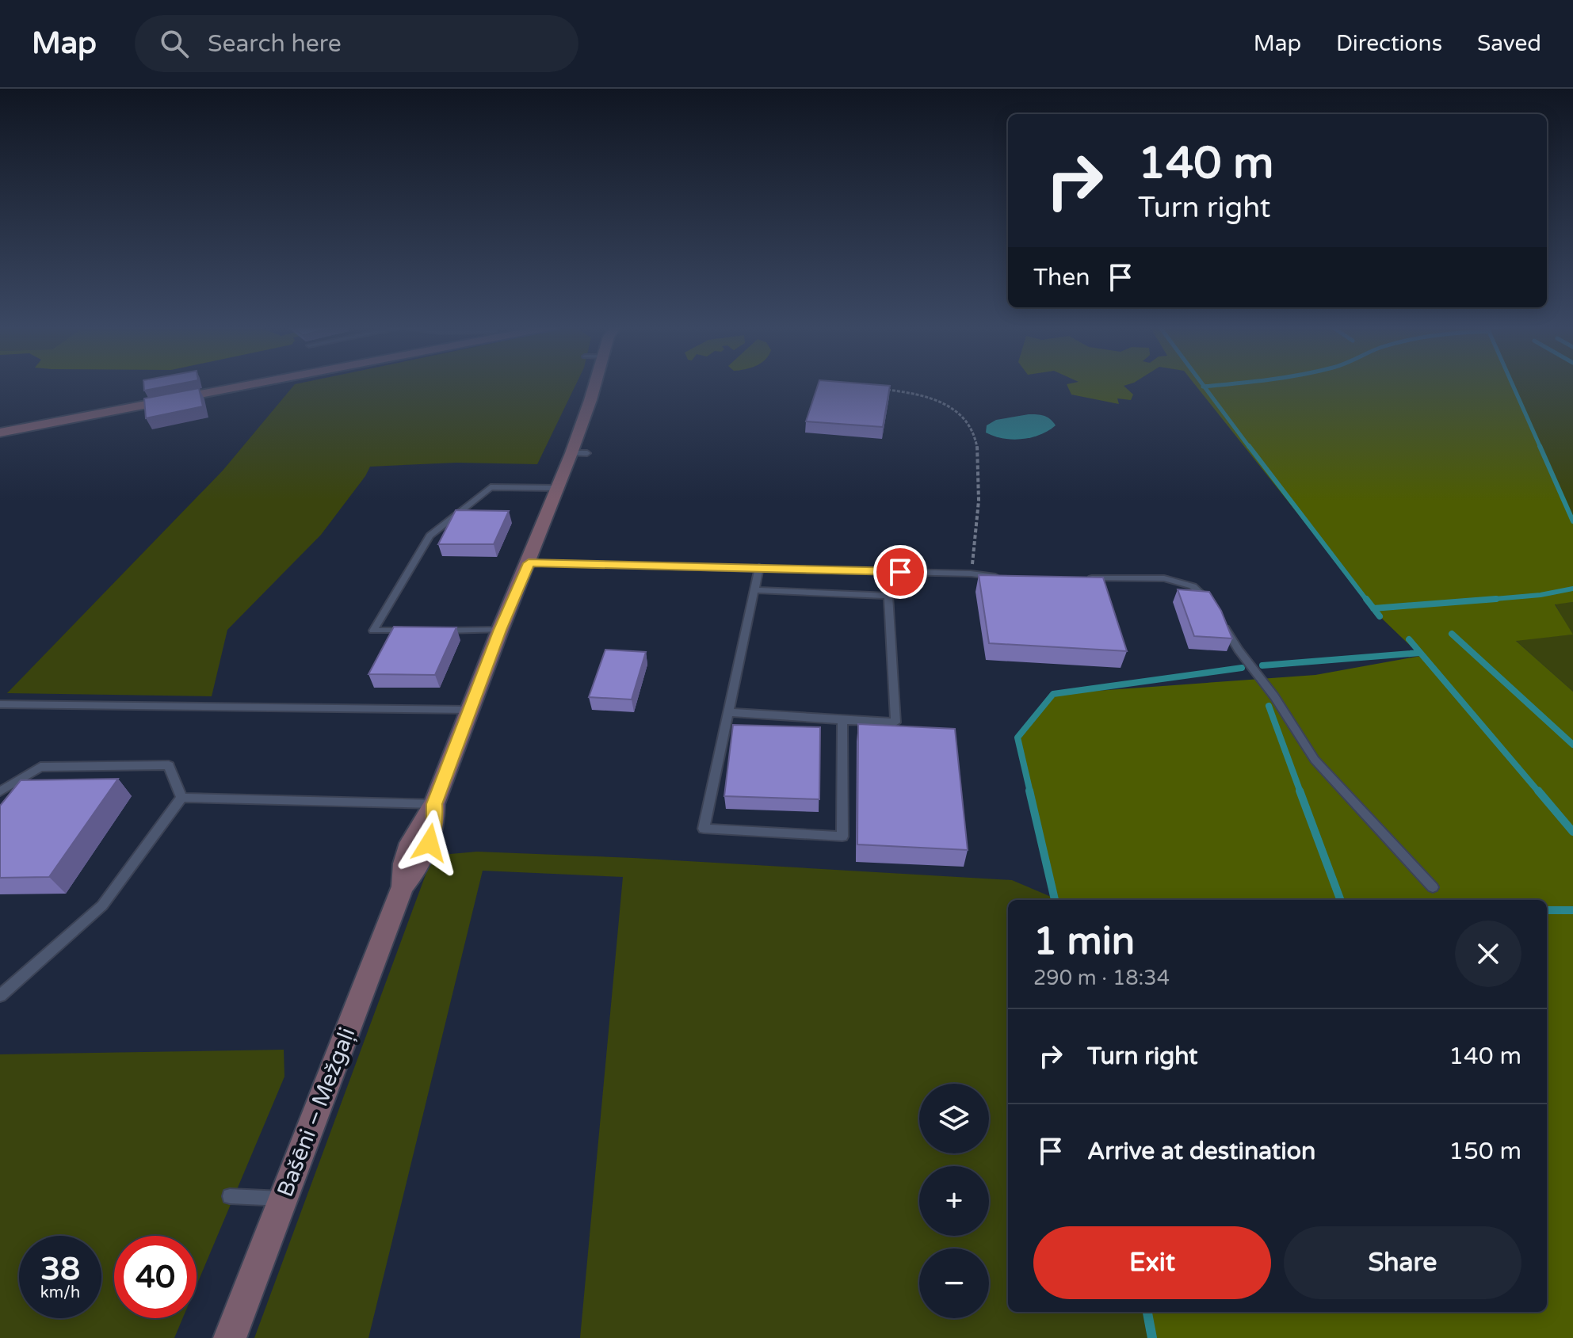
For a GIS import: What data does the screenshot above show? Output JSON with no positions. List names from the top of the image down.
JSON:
{
  "streets": {
    "street": ["Bašēni – Mežgaļi"]
  },
  "page": {
    "header": "Map",
    "search": "Search here",
    "nav": ["Map", "Directions", "Saved"],
    "turn": ["140 m", "Turn right"],
    "then": "Then",
    "heading": ["1 min", "290 m · 18:34"],
    "list": [
      {
        "name": "Turn right",
        "value": "140 m"
      },
      {
        "name": "Arrive at destination",
        "value": "150 m"
      }
    ],
    "map_buttons": ["+", "−"],
    "buttons": ["Exit", "Share"],
    "speed": "38 km/h",
    "limit": "40"
  }
}
